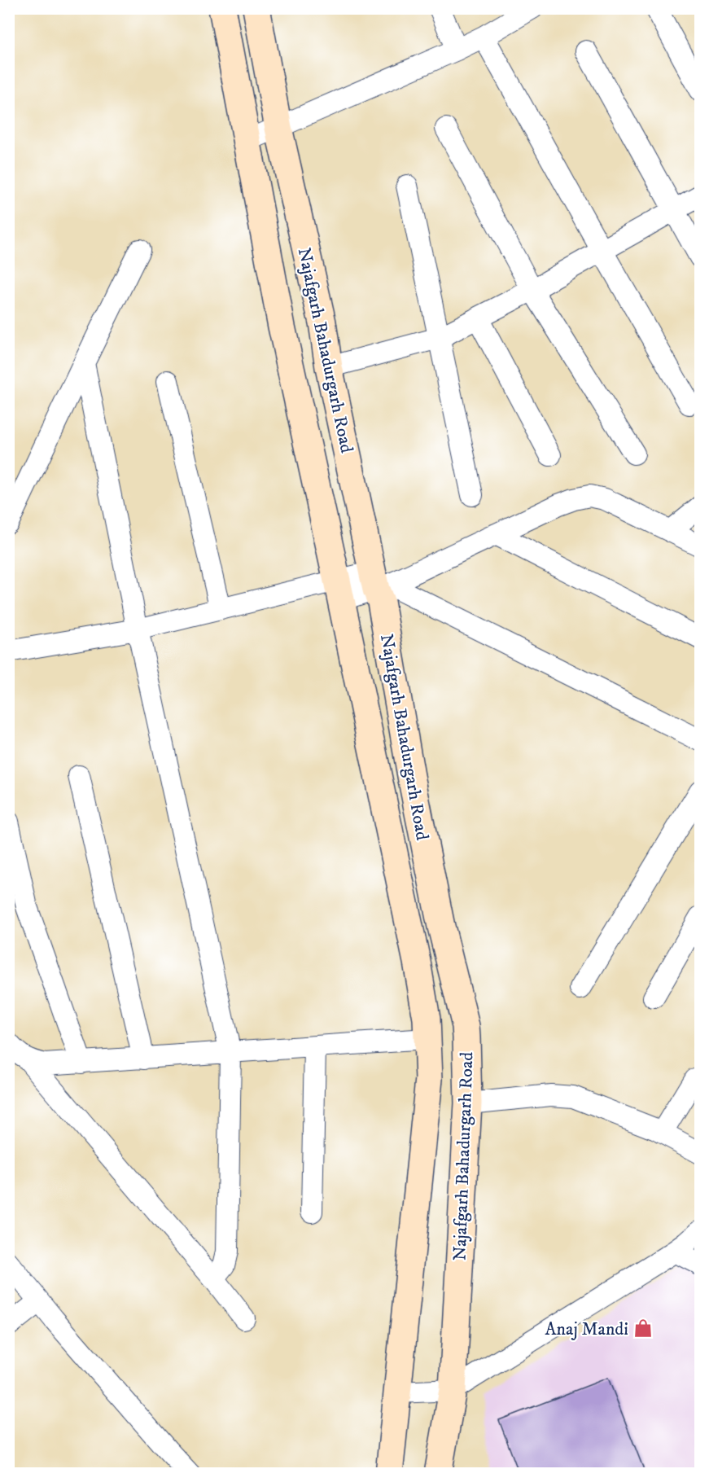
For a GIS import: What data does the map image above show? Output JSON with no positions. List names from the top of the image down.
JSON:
{
  "streets": {
    "main road": ["Najafgarh Bahadurgarh Road"]
  },
  "places": {
    "shop": ["Anaj Mandi"]
  }
}
